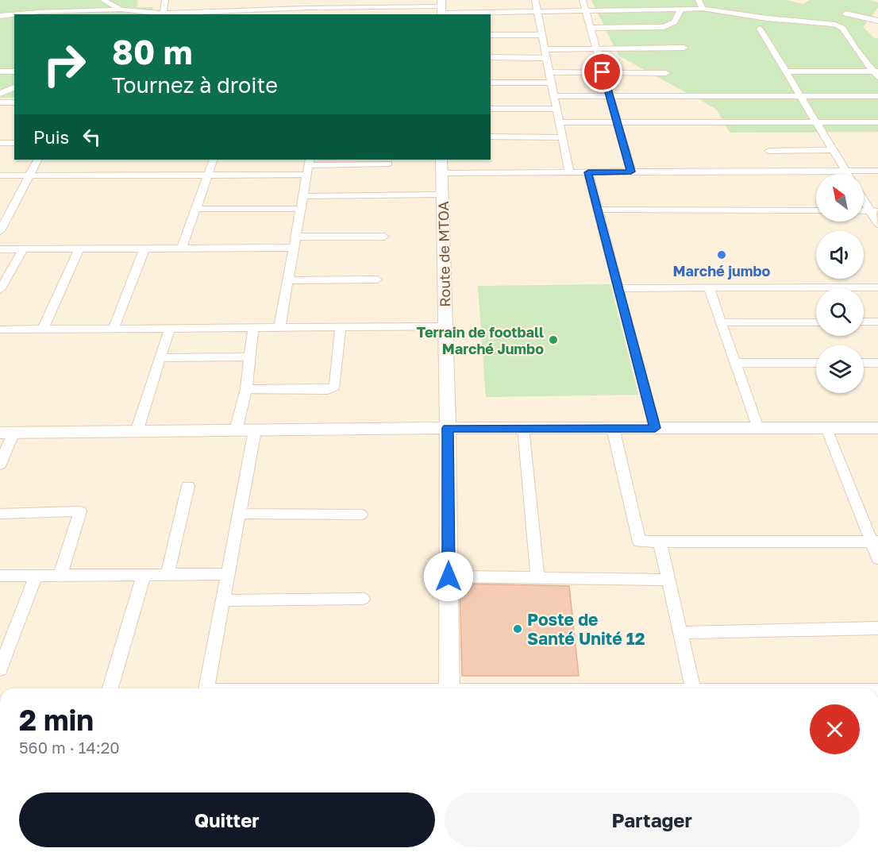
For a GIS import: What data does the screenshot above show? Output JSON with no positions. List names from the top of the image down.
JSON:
{
  "streets": {
    "street": ["Route de MTOA"]
  },
  "places": ["Marché jumbo", "Terrain de football Marché Jumbo", "Poste de Santé Unité 12"],
  "north": "top left",
  "page": {
    "turn": ["80 m", "Tournez à droite"],
    "then": "Puis",
    "heading": ["2 min", "560 m · 14:20"],
    "buttons": ["Quitter", "Partager"]
  }
}
